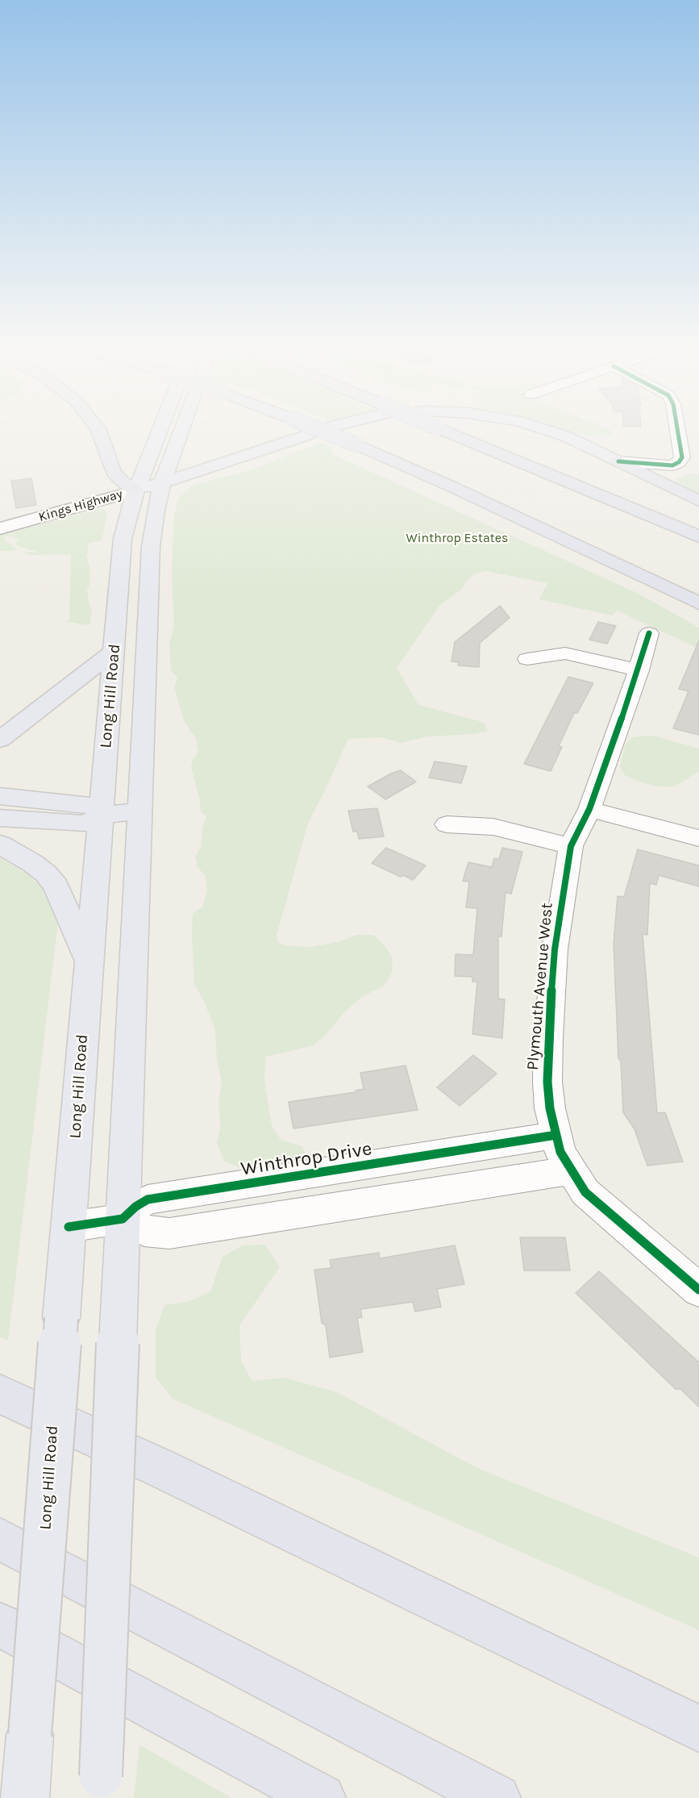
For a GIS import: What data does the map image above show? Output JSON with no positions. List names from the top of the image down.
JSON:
{
  "streets": {
    "highway": ["Kings Highway", "Long Hill Road"],
    "street": ["Plymouth Avenue West"],
    "cycle path": ["Winthrop Drive"]
  },
  "crossings": [
    ["Kings Highway", "Long Hill Road"]
  ],
  "parks": ["Winthrop Estates"]
}
